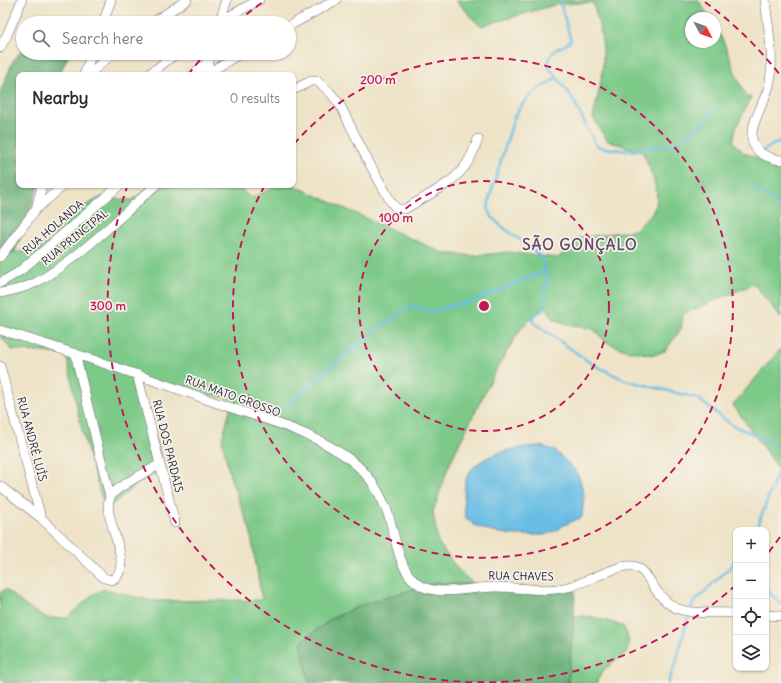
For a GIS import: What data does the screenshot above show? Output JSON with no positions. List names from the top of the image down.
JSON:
{
  "streets": {
    "street": [
      "RUA HOLANDA",
      "RUA PRINCIPAL",
      "RUA MATO GROSSO",
      "RUA ANDRÉ LUÍS",
      "RUA DOS PARDAIS",
      "RUA CHAVES"
    ]
  },
  "crossings": [
    ["RUA MATO GROSSO", "RUA DOS PARDAIS"],
    ["RUA MATO GROSSO", "RUA CHAVES"]
  ],
  "districts": ["SÃO GONÇALO"],
  "north": "bottom right",
  "page": {
    "search": "Search here",
    "heading": ["Nearby", "0 results"],
    "map_buttons": ["+", "−"]
  },
  "rings": ["200 m", "100 m", "300 m"]
}
